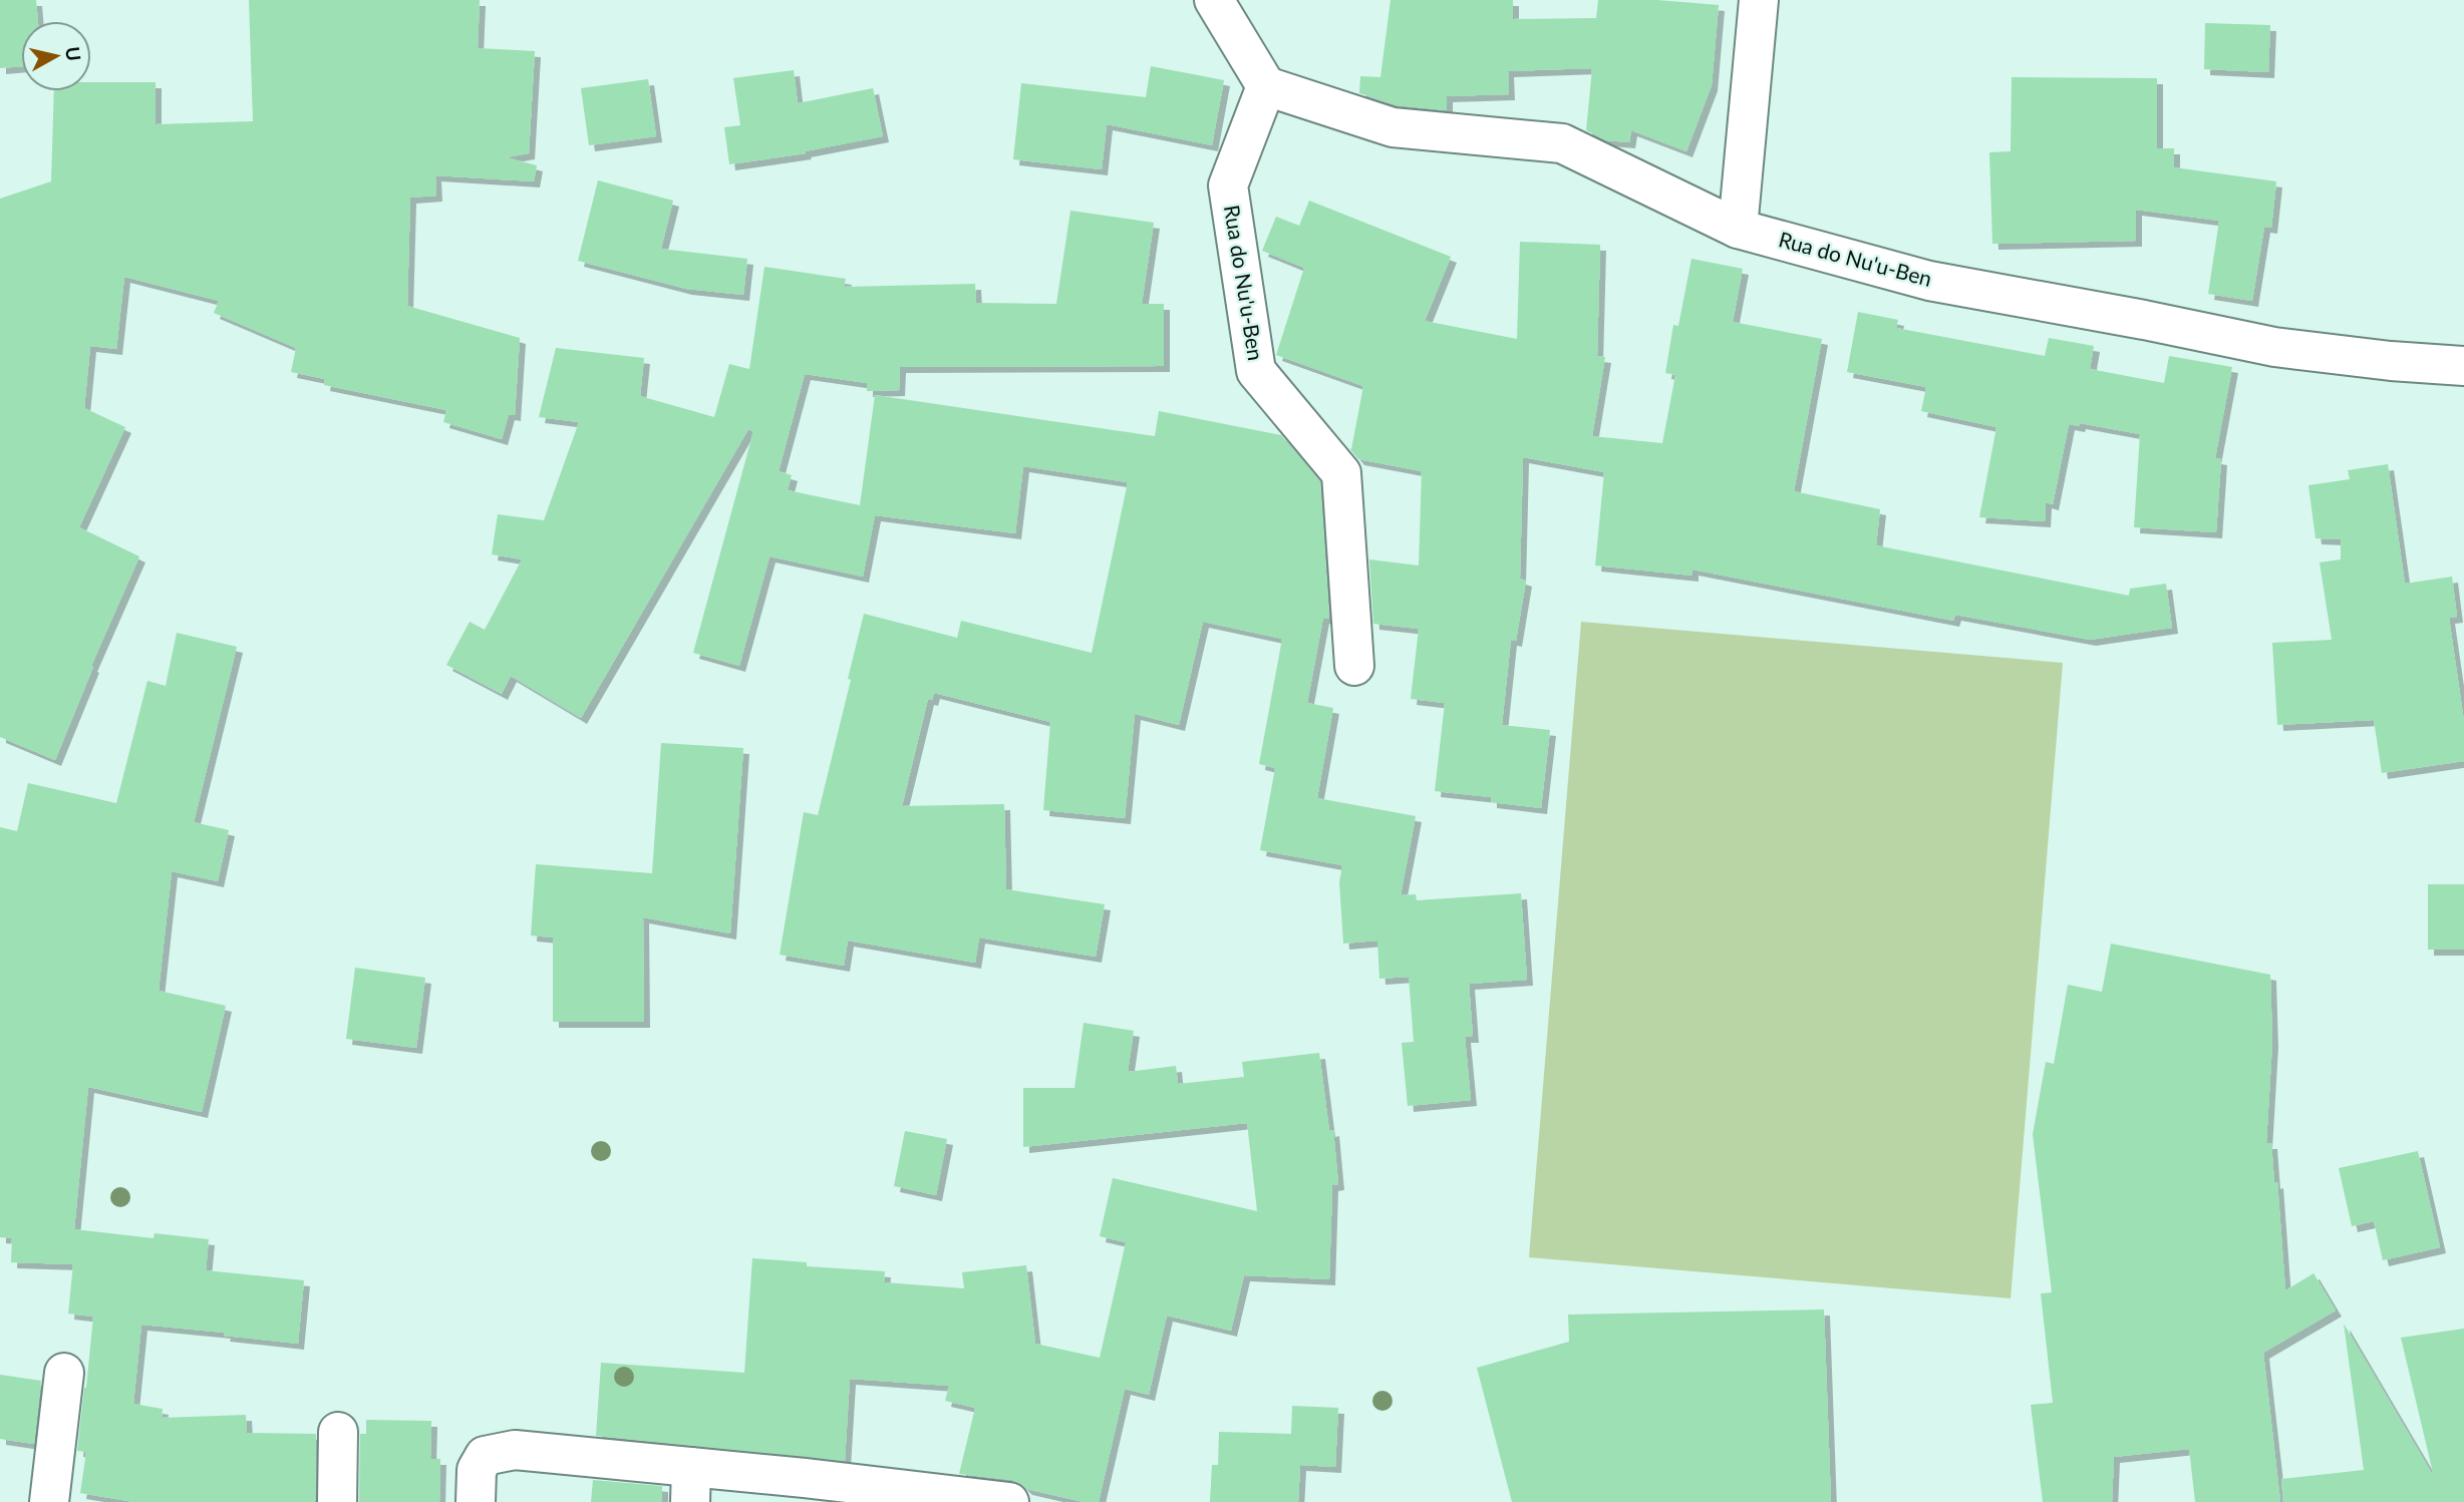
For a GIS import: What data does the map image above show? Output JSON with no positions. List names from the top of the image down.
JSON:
{
  "streets": {
    "street": ["Rua do Nu'u-Ben"]
  },
  "north": "right"
}
